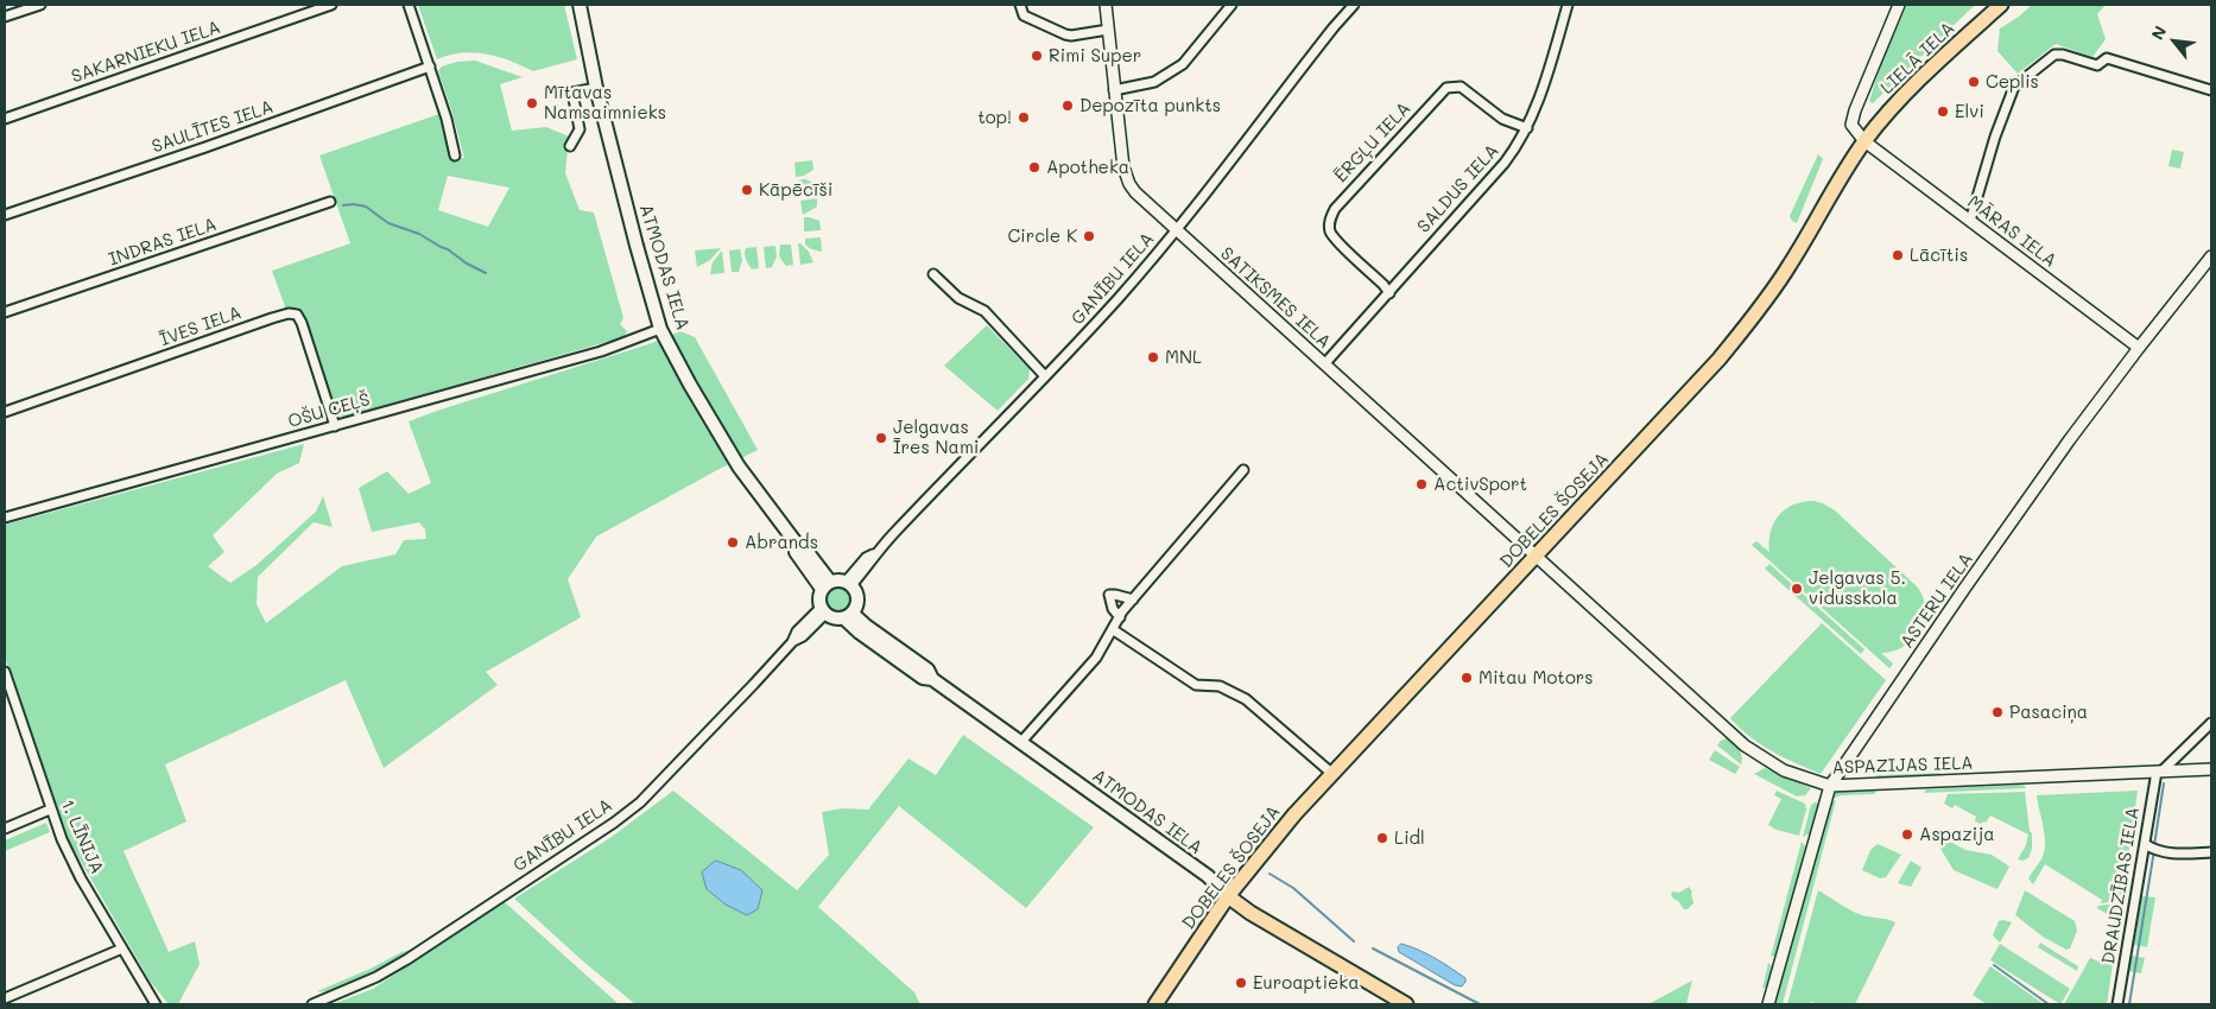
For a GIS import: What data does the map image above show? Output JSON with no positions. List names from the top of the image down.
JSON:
{
  "streets": {
    "main road": ["LIELĀ IELA", "ATMODAS IELA", "DOBELES ŠOSEJA"],
    "street": [
      "SAKARNIEKU IELA",
      "SAULĪTES IELA",
      "ĒRGĻU IELA",
      "SALDUS IELA",
      "MĀRAS IELA",
      "INDRAS IELA",
      "GANĪBU IELA",
      "SATIKSMES IELA",
      "ĪVES IELA",
      "OŠU CEĻŠ",
      "ASTERU IELA",
      "ASPAZIJAS IELA",
      "1. LĪNIJA",
      "DRAUDZĪBAS IELA"
    ]
  },
  "crossings": [
    ["LIELĀ IELA", "MĀRAS IELA"],
    ["LIELĀ IELA", "DOBELES ŠOSEJA"],
    ["ĒRGĻU IELA", "SALDUS IELA"],
    ["SALDUS IELA", "SATIKSMES IELA"],
    ["MĀRAS IELA", "DOBELES ŠOSEJA"],
    ["MĀRAS IELA", "ASTERU IELA"],
    ["ATMODAS IELA", "GANĪBU IELA"],
    ["ATMODAS IELA", "OŠU CEĻŠ"],
    ["ATMODAS IELA", "DOBELES ŠOSEJA"],
    ["GANĪBU IELA", "SATIKSMES IELA"],
    ["SATIKSMES IELA", "DOBELES ŠOSEJA"],
    ["SATIKSMES IELA", "ASPAZIJAS IELA"],
    ["ĪVES IELA", "OŠU CEĻŠ"],
    ["DOBELES ŠOSEJA", "ASPAZIJAS IELA"],
    ["ASTERU IELA", "ASPAZIJAS IELA"],
    ["ASPAZIJAS IELA", "DRAUDZĪBAS IELA"]
  ],
  "places": [
    "Rimi Super",
    "Ceplis",
    "Mītavas Namsaimnieks",
    "Depozīta punkts",
    "Elvi",
    "top!",
    "Apotheka",
    "Kāpēcīši",
    "Circle K",
    "Lācītis",
    "MNL",
    "Jelgavas Īres Nami",
    "ActivSport",
    "Abrands",
    "Jelgavas 5. vidusskola",
    "Mitau Motors",
    "Pasaciņa",
    "Aspazija",
    "Lidl",
    "Euroaptieka"
  ],
  "north": "top left"
}
